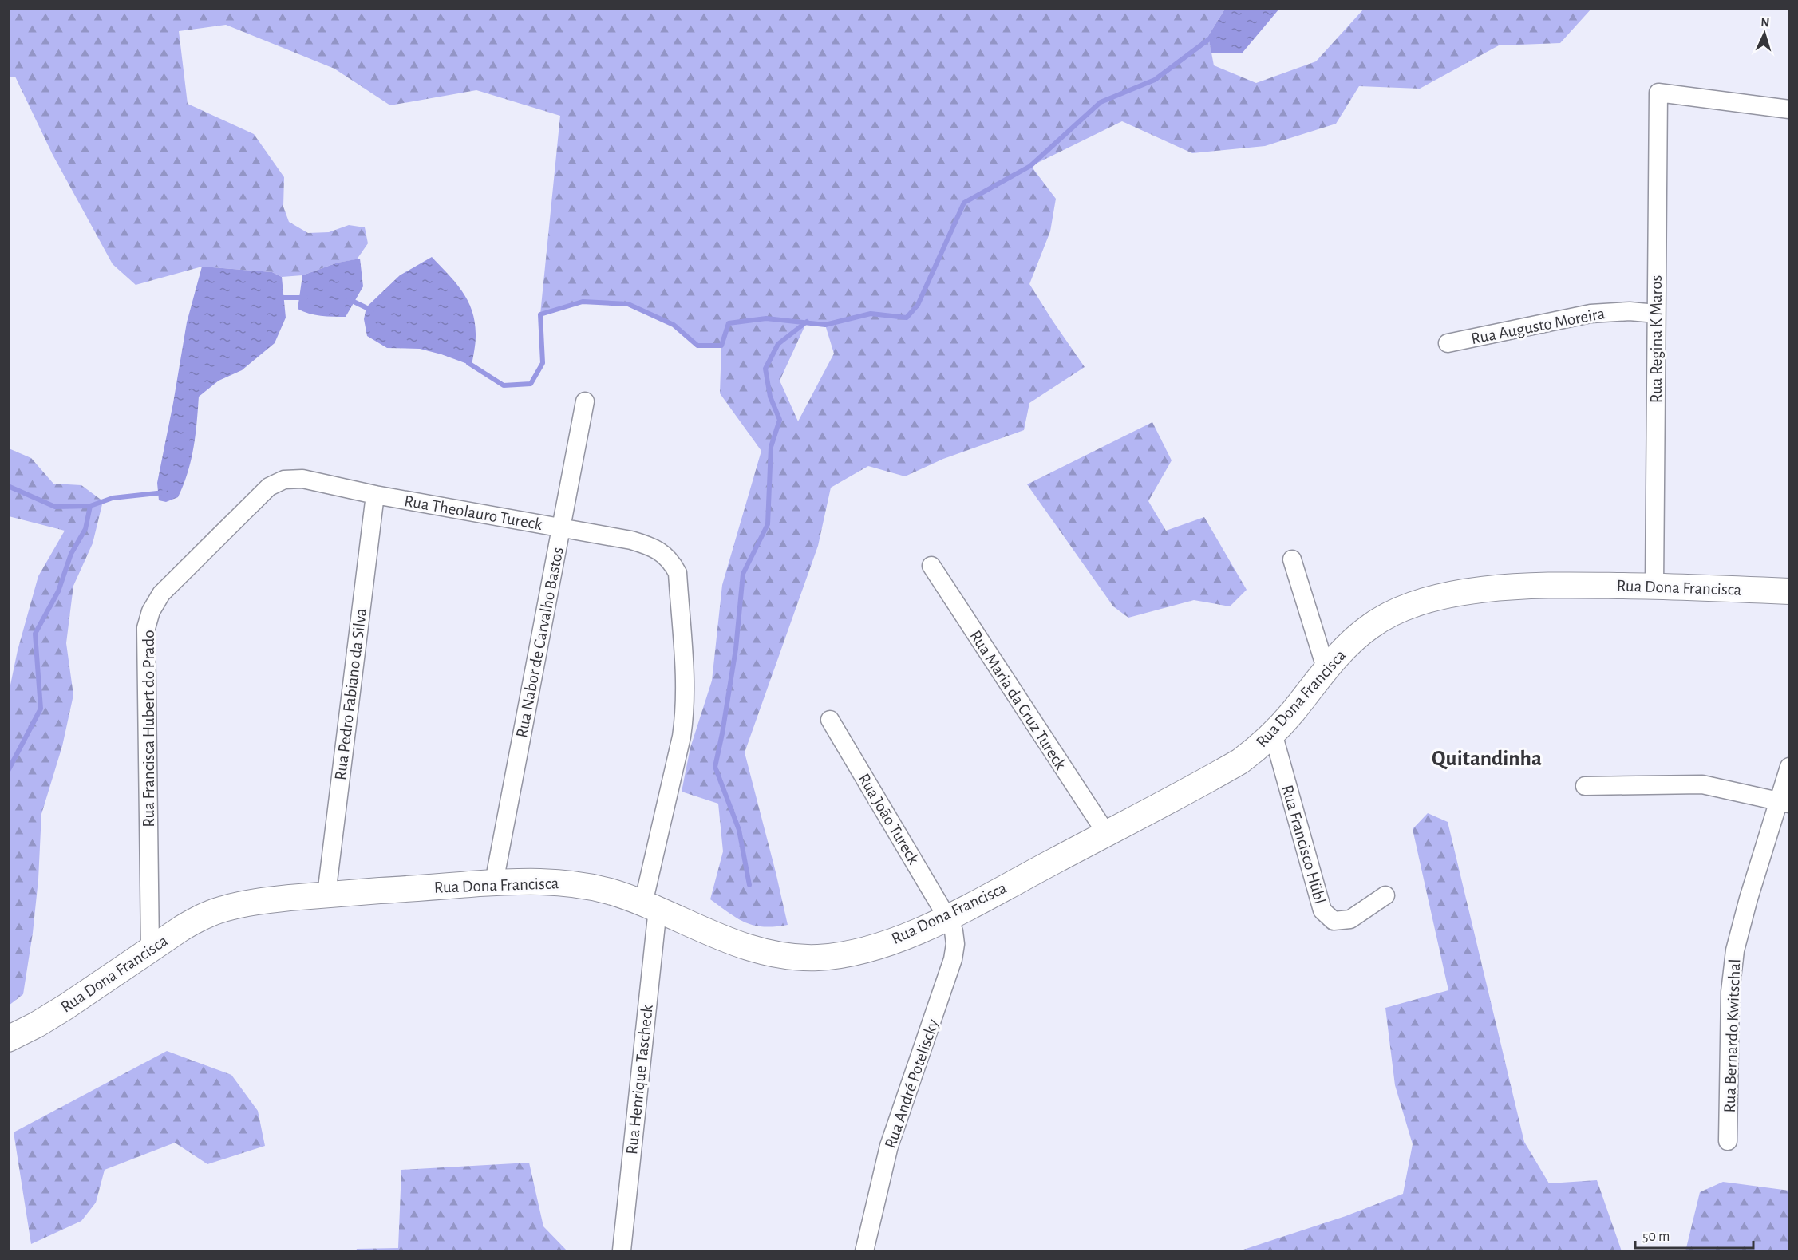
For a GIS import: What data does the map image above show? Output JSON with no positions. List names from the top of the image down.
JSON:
{
  "streets": {
    "main road": ["Rua Dona Francisca"],
    "street": [
      "Rua Augusto Moreira",
      "Rua Regina K Maros",
      "Rua Theolauro Tureck",
      "Rua Nabor de Carvalho Bastos",
      "Rua Pedro Fabiano da Silva",
      "Rua Maria da Cruz Tureck",
      "Rua Francisca Hubert do Prado",
      "Rua João Tureck",
      "Rua Francisco Hübl",
      "Rua Bernardo Kwitschal",
      "Rua Henrique Tascheck",
      "Rua André Poteliscky"
    ]
  },
  "crossings": [
    ["Rua Augusto Moreira", "Rua Regina K Maros"],
    ["Rua Regina K Maros", "Rua Dona Francisca"],
    ["Rua Theolauro Tureck", "Rua Nabor de Carvalho Bastos"],
    ["Rua Theolauro Tureck", "Rua Pedro Fabiano da Silva"],
    ["Rua Theolauro Tureck", "Rua Francisca Hubert do Prado"],
    ["Rua Theolauro Tureck", "Rua Henrique Tascheck"],
    ["Rua Dona Francisca", "Rua Nabor de Carvalho Bastos"],
    ["Rua Dona Francisca", "Rua Pedro Fabiano da Silva"],
    ["Rua Dona Francisca", "Rua Maria da Cruz Tureck"],
    ["Rua Dona Francisca", "Rua Francisca Hubert do Prado"],
    ["Rua Dona Francisca", "Rua João Tureck"],
    ["Rua Dona Francisca", "Rua Francisco Hübl"],
    ["Rua Dona Francisca", "Rua Henrique Tascheck"],
    ["Rua Dona Francisca", "Rua André Poteliscky"],
    ["Rua João Tureck", "Rua André Poteliscky"]
  ],
  "districts": ["Quitandinha"],
  "scale_bar": "50 m",
  "north": "top"
}
